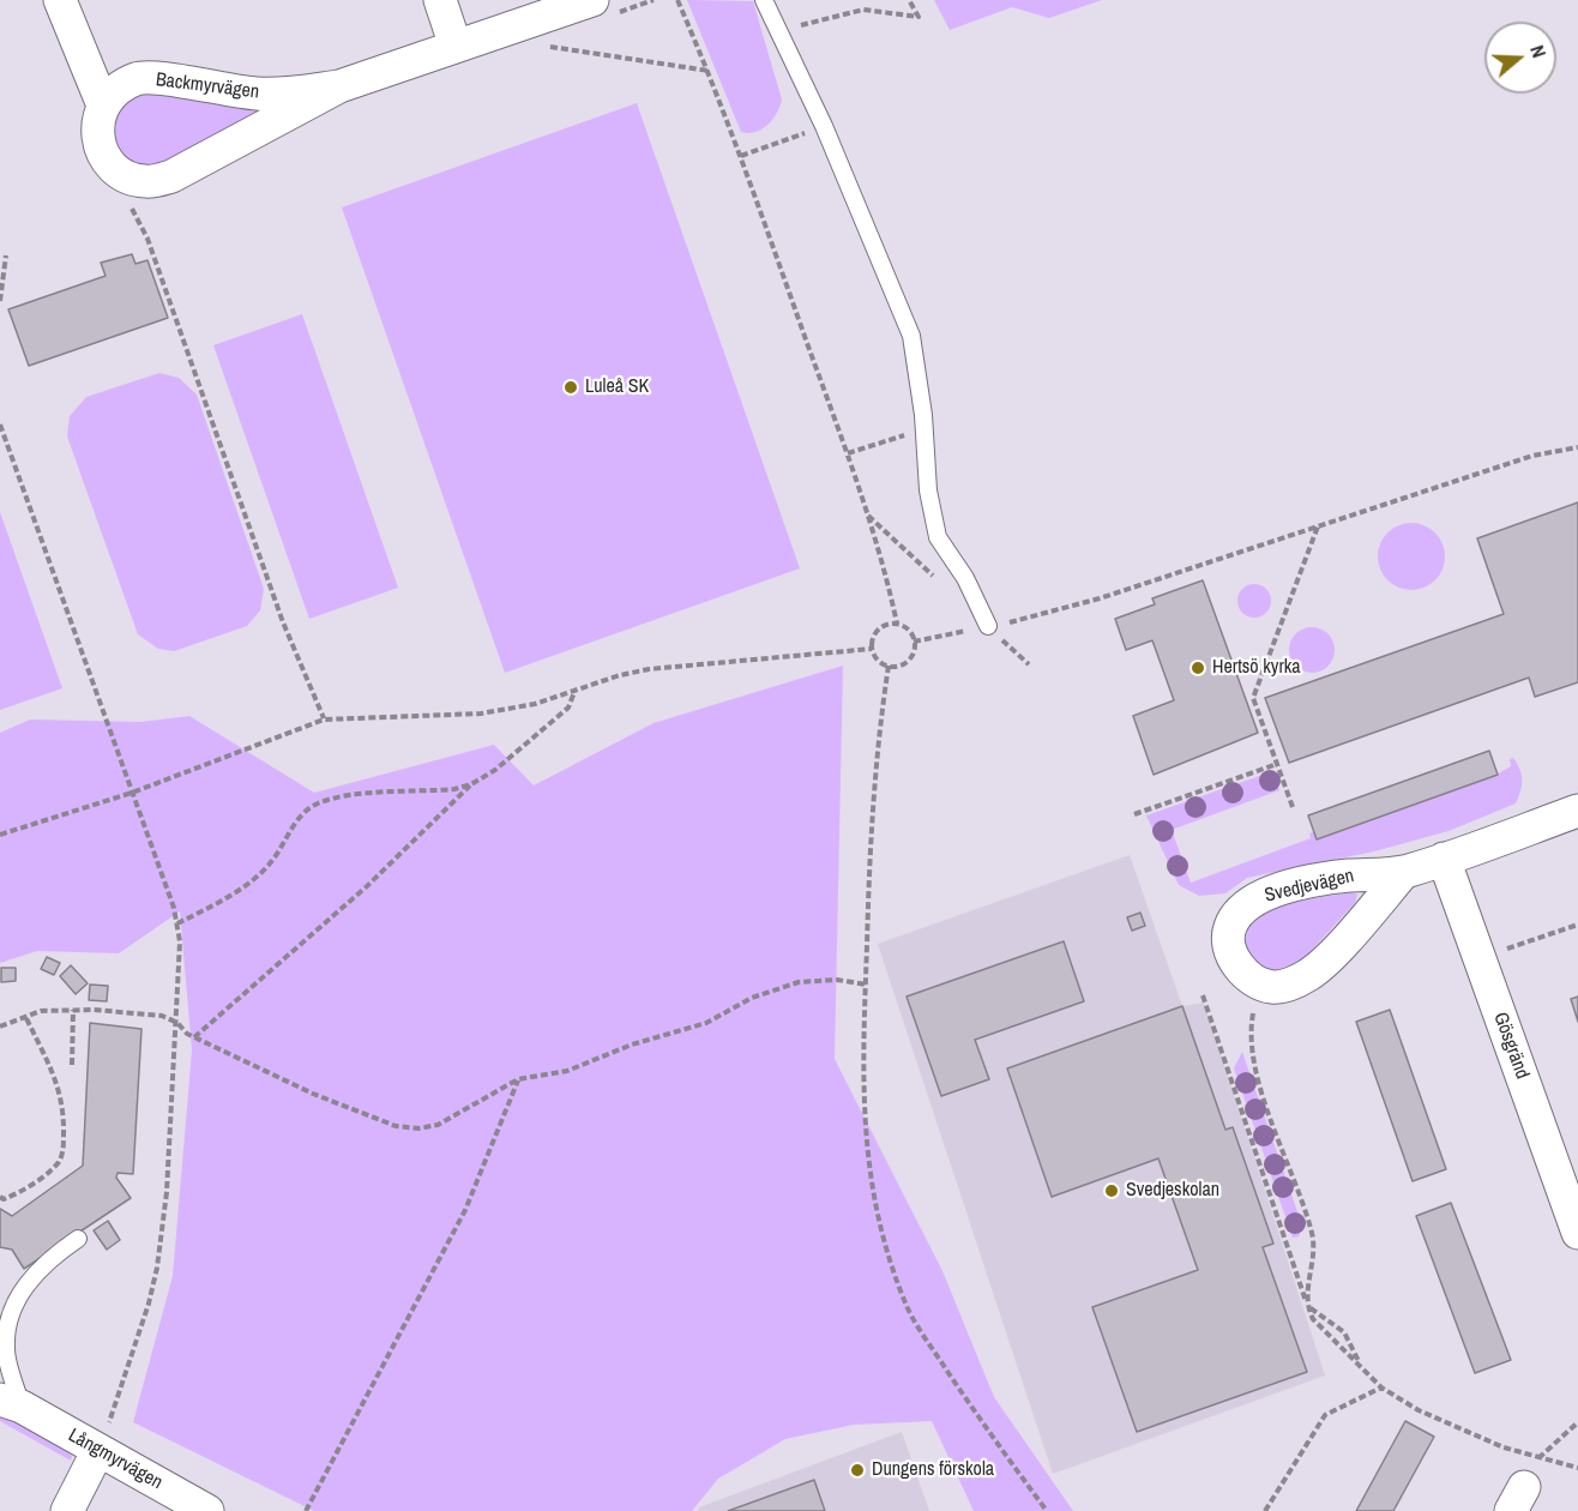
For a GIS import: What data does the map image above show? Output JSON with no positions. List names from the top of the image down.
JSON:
{
  "streets": {
    "street": [
      "Backmyrvägen",
      "Svedjevägen",
      "Gösgränd",
      "Långmyrvägen"
    ]
  },
  "crossings": [
    ["Svedjevägen", "Gösgränd"]
  ],
  "places": [
    "Luleå SK",
    "Hertsö kyrka",
    "Svedjeskolan",
    "Dungens förskola"
  ],
  "north": "right"
}
